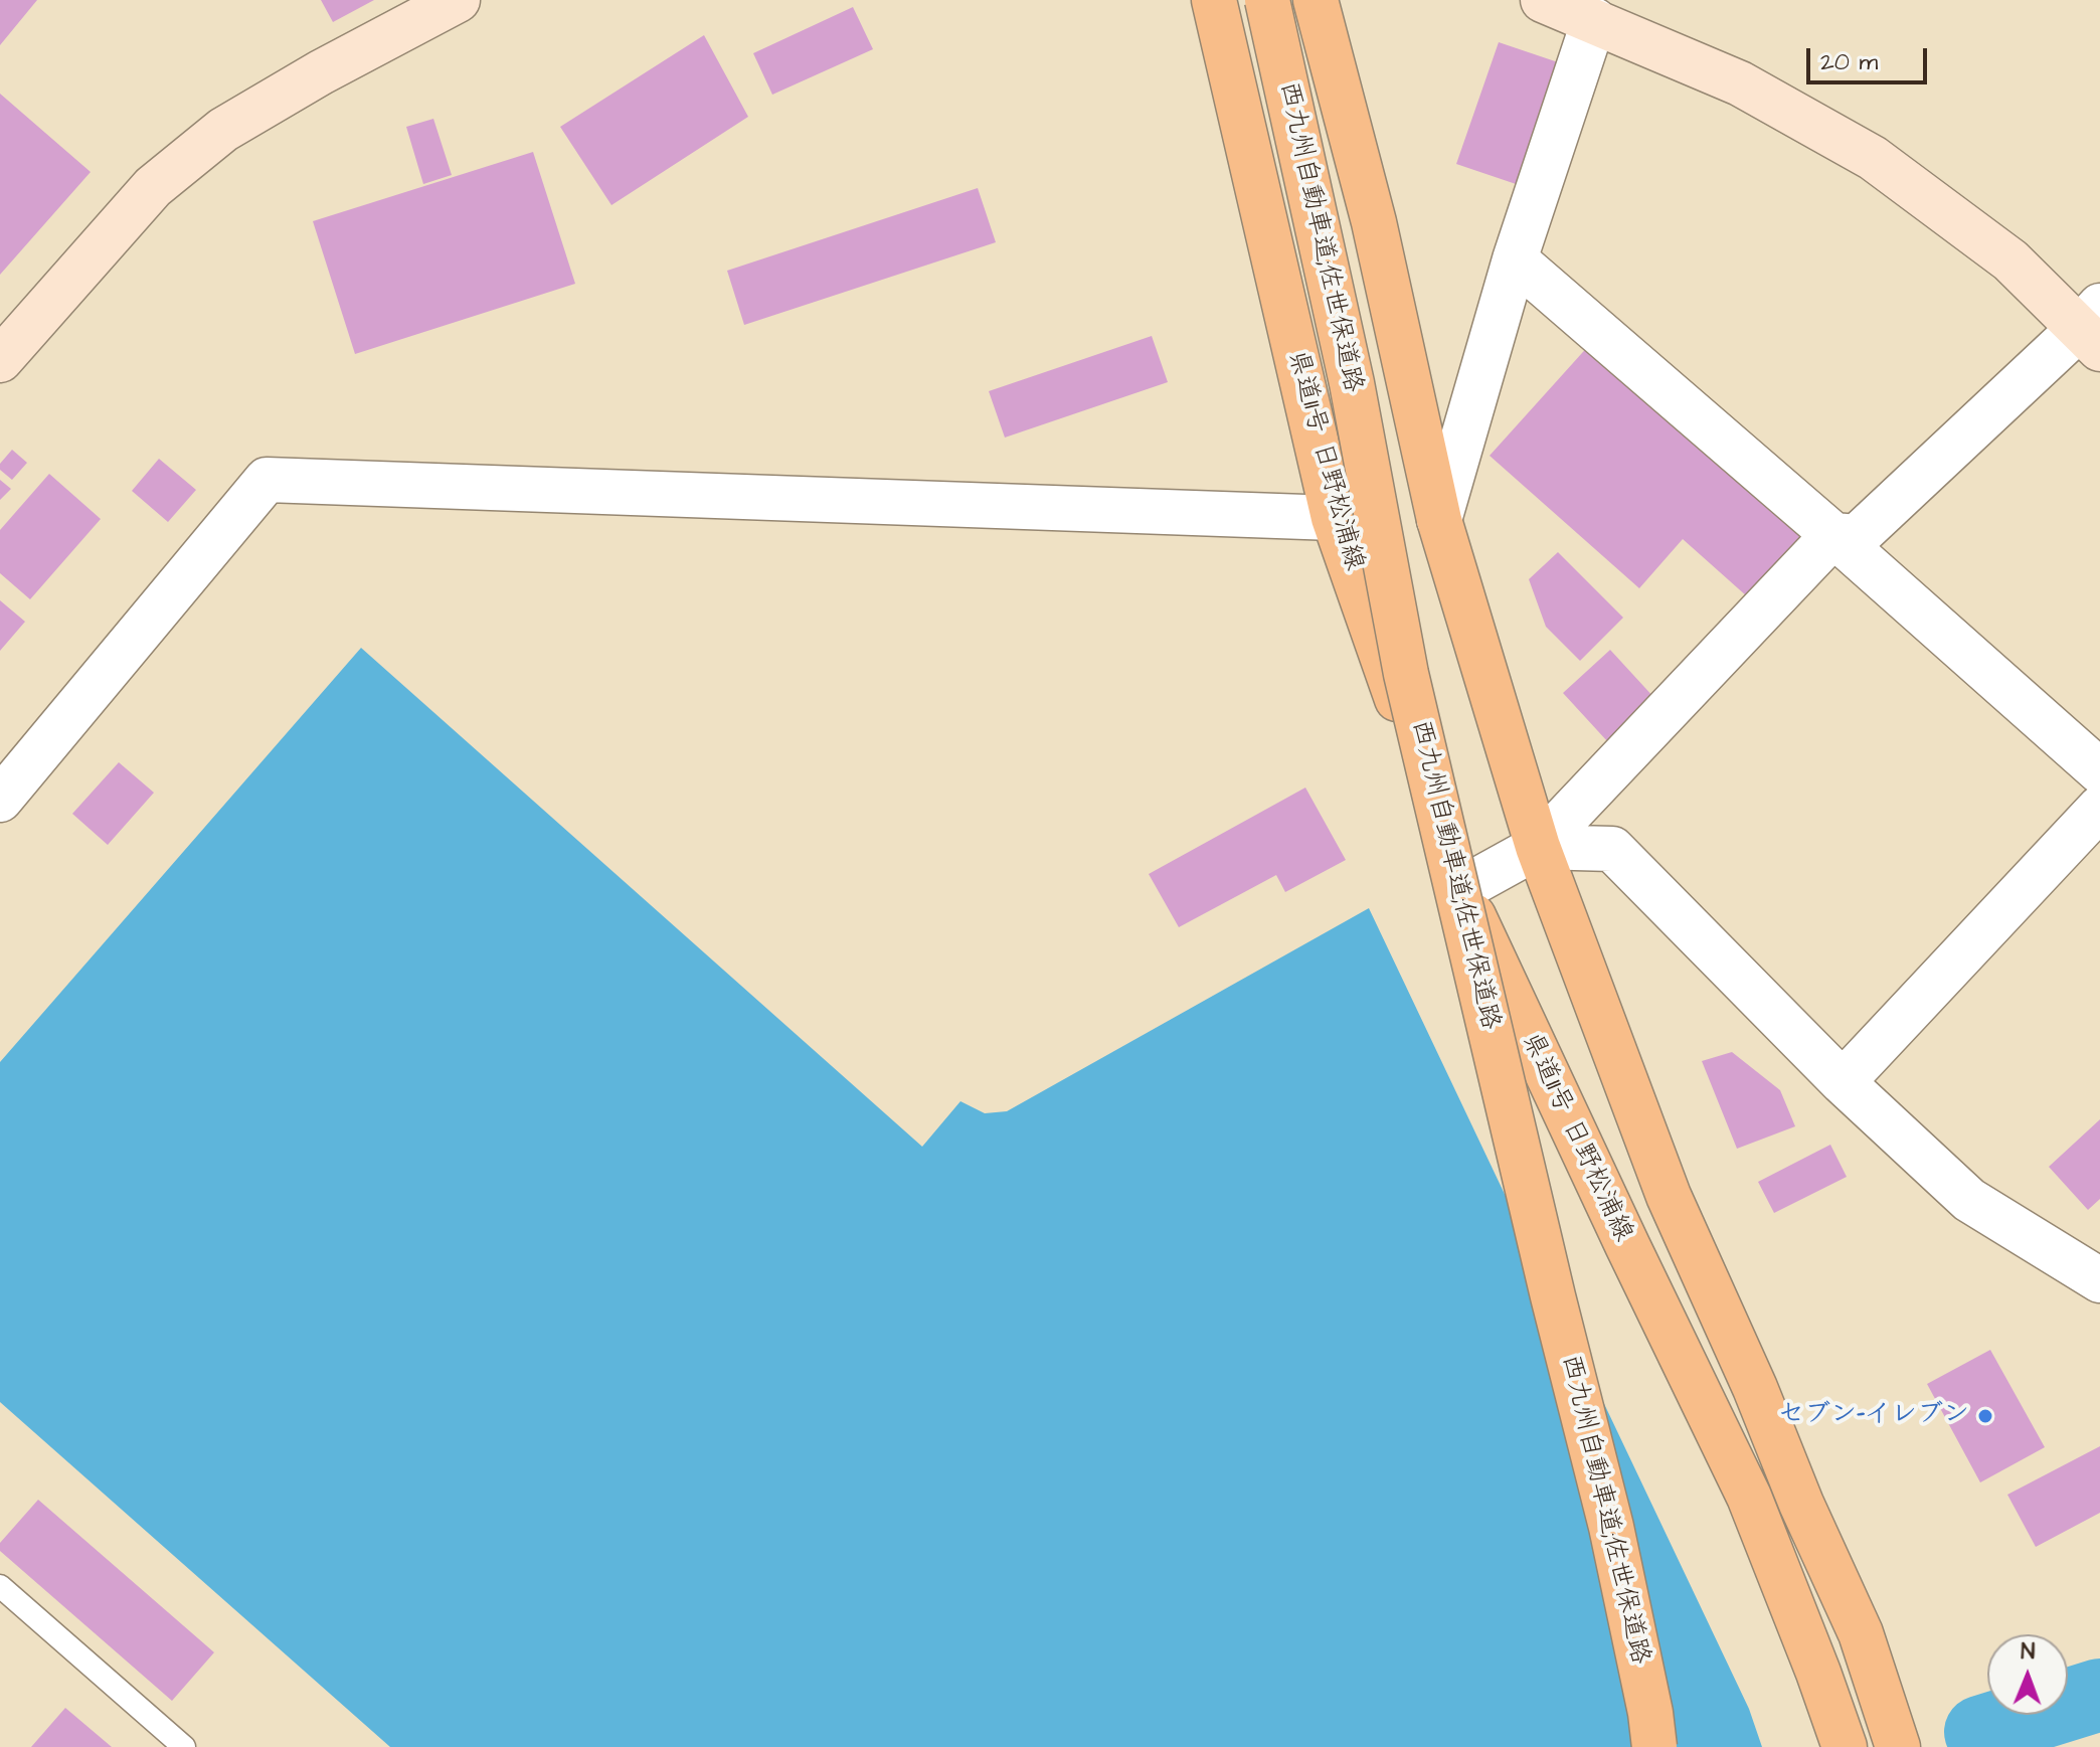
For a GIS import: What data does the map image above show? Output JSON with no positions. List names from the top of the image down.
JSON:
{
  "streets": {
    "main road": ["西九州自動車道;佐世保道路", "県道11号 日野松浦線"]
  },
  "places": ["セブン-イレブン"],
  "scale_bar": "20 m",
  "north": "top"
}
